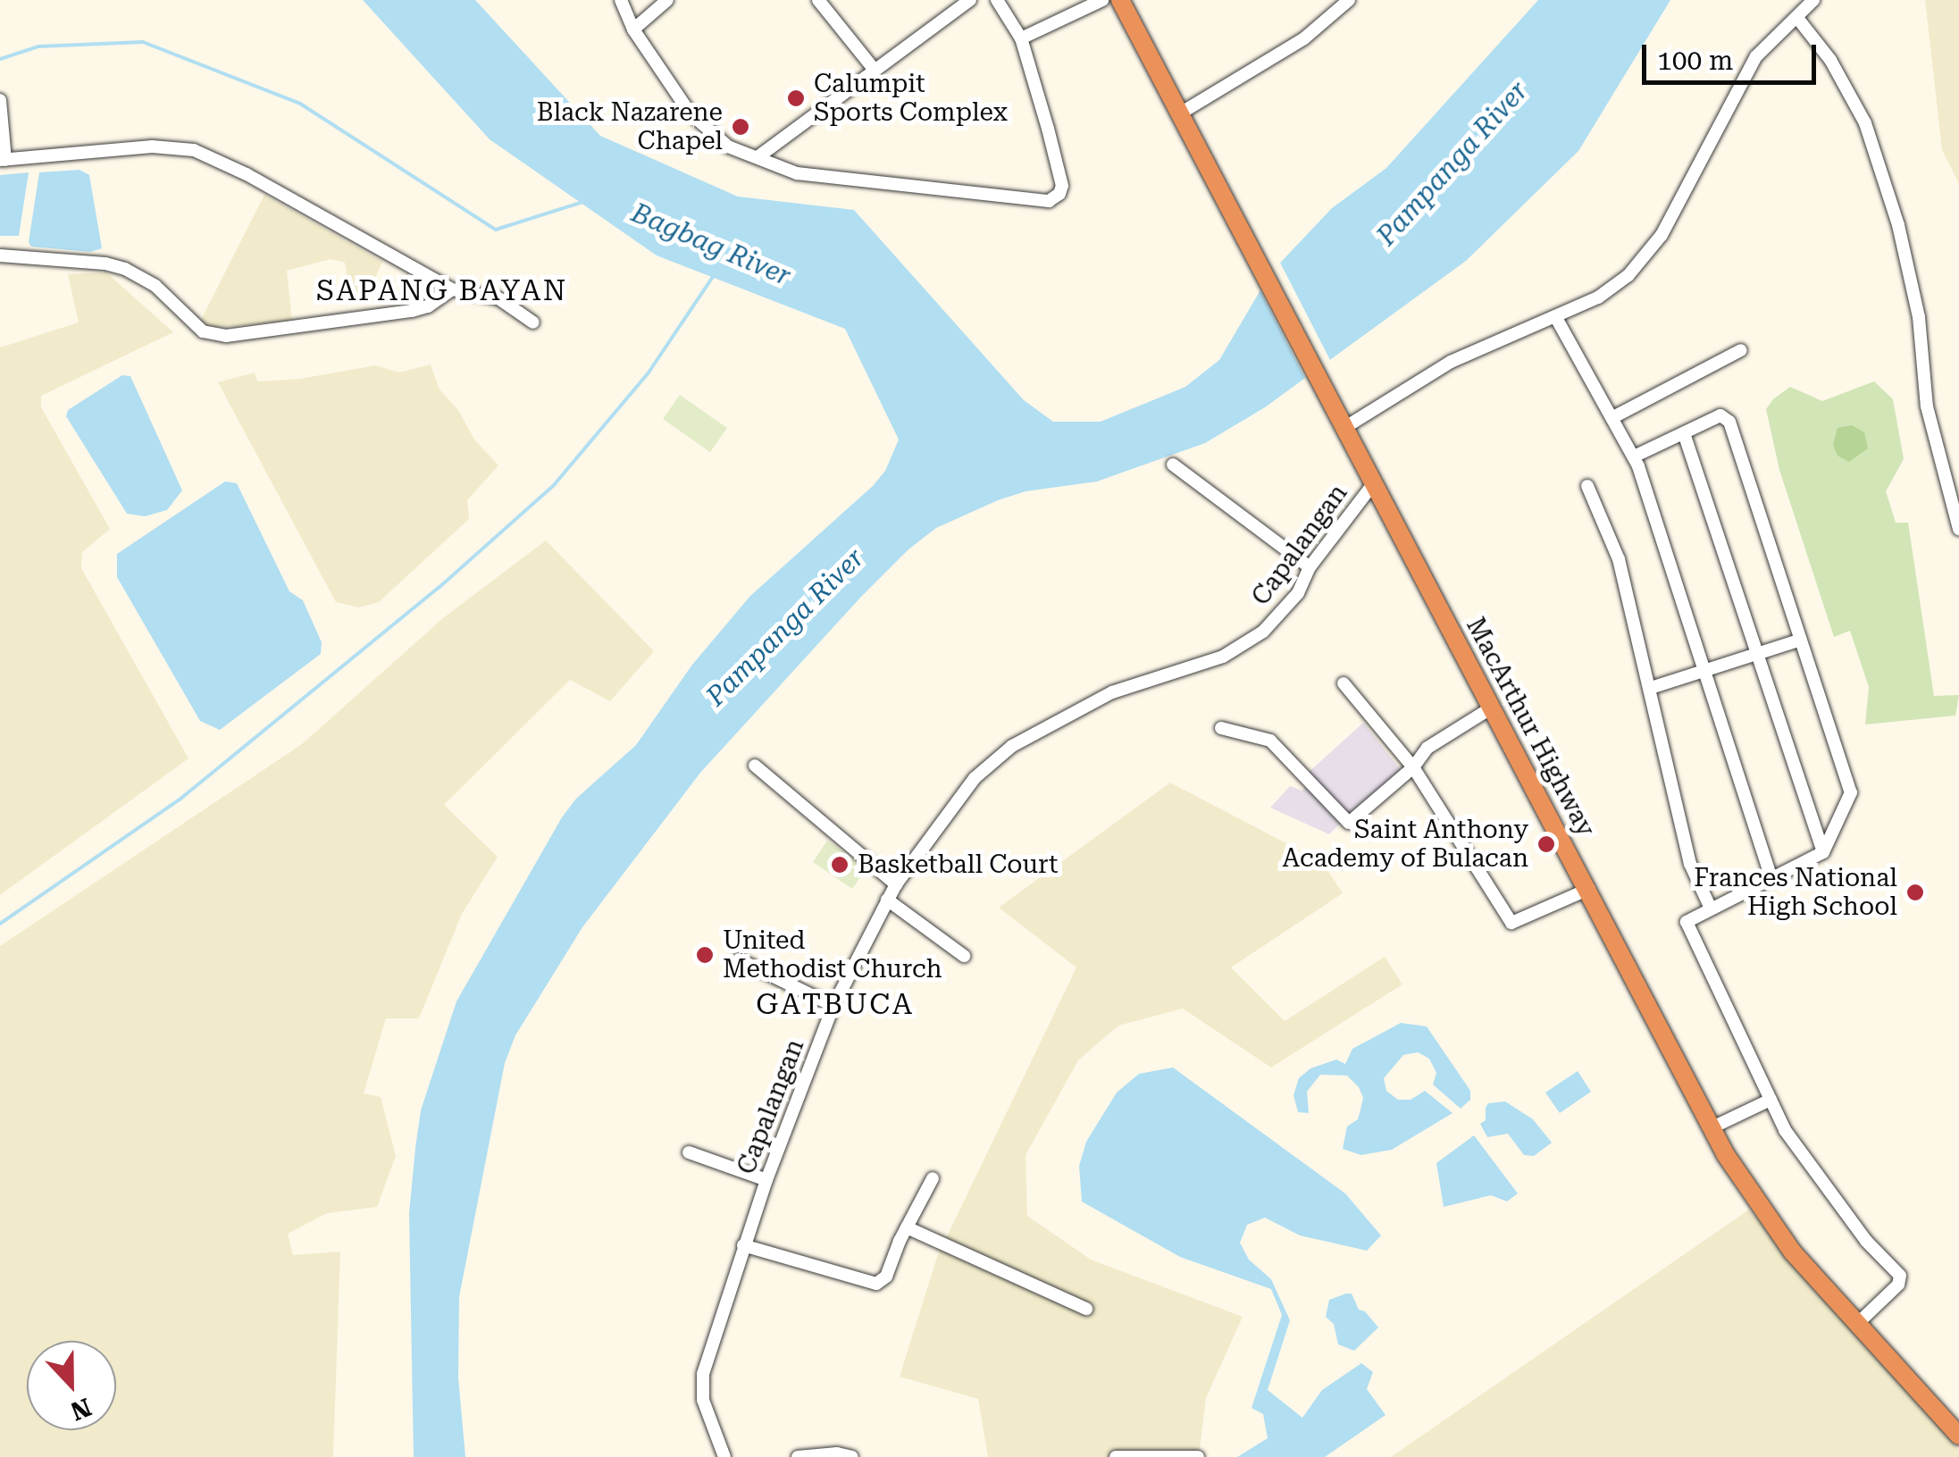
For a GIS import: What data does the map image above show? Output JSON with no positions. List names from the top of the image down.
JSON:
{
  "streets": {
    "highway": ["MacArthur Highway"],
    "street": ["Capalangan"]
  },
  "crossings": [
    ["Capalangan", "MacArthur Highway"]
  ],
  "districts": ["SAPANG BAYAN", "GATBUCA"],
  "water": ["Pampanga River", "Bagbag River"],
  "places": [
    "Calumpit Sports Complex",
    "Black Nazarene Chapel",
    "Saint Anthony Academy of Bulacan",
    "Basketball Court",
    "Frances National High School",
    "United Methodist Church"
  ],
  "scale_bar": "100 m",
  "north": "bottom"
}
